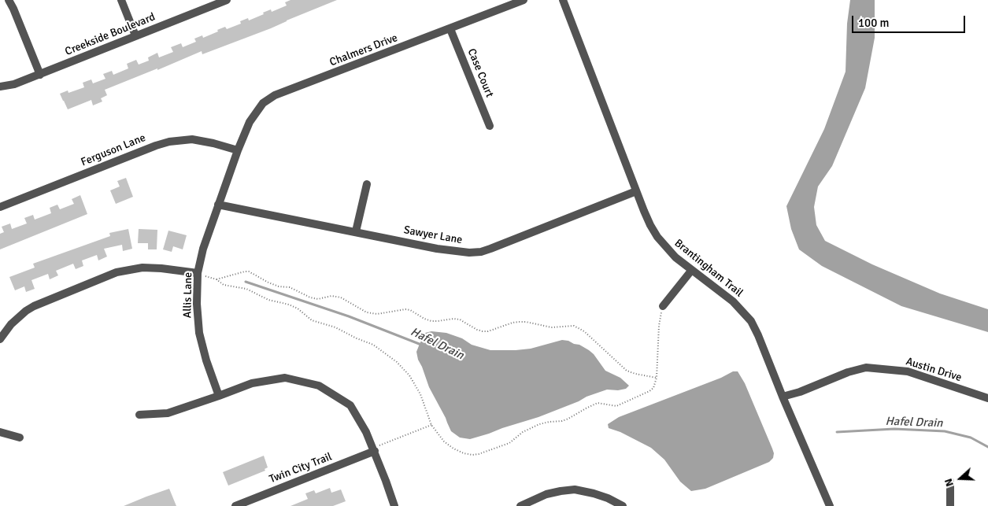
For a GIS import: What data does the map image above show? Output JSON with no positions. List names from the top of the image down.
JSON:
{
  "streets": {
    "street": [
      "Creekside Boulevard",
      "Chalmers Drive",
      "Case Court",
      "Ferguson Lane",
      "Sawyer Lane",
      "Brantingham Trail",
      "Allis Lane",
      "Austin Drive",
      "Twin City Trail"
    ]
  },
  "crossings": [
    ["Chalmers Drive", "Case Court"],
    ["Chalmers Drive", "Ferguson Lane"],
    ["Chalmers Drive", "Allis Lane"],
    ["Ferguson Lane", "Allis Lane"],
    ["Sawyer Lane", "Brantingham Trail"],
    ["Sawyer Lane", "Allis Lane"],
    ["Brantingham Trail", "Austin Drive"]
  ],
  "water": ["Hafel Drain"],
  "scale_bar": "100 m",
  "north": "left"
}
